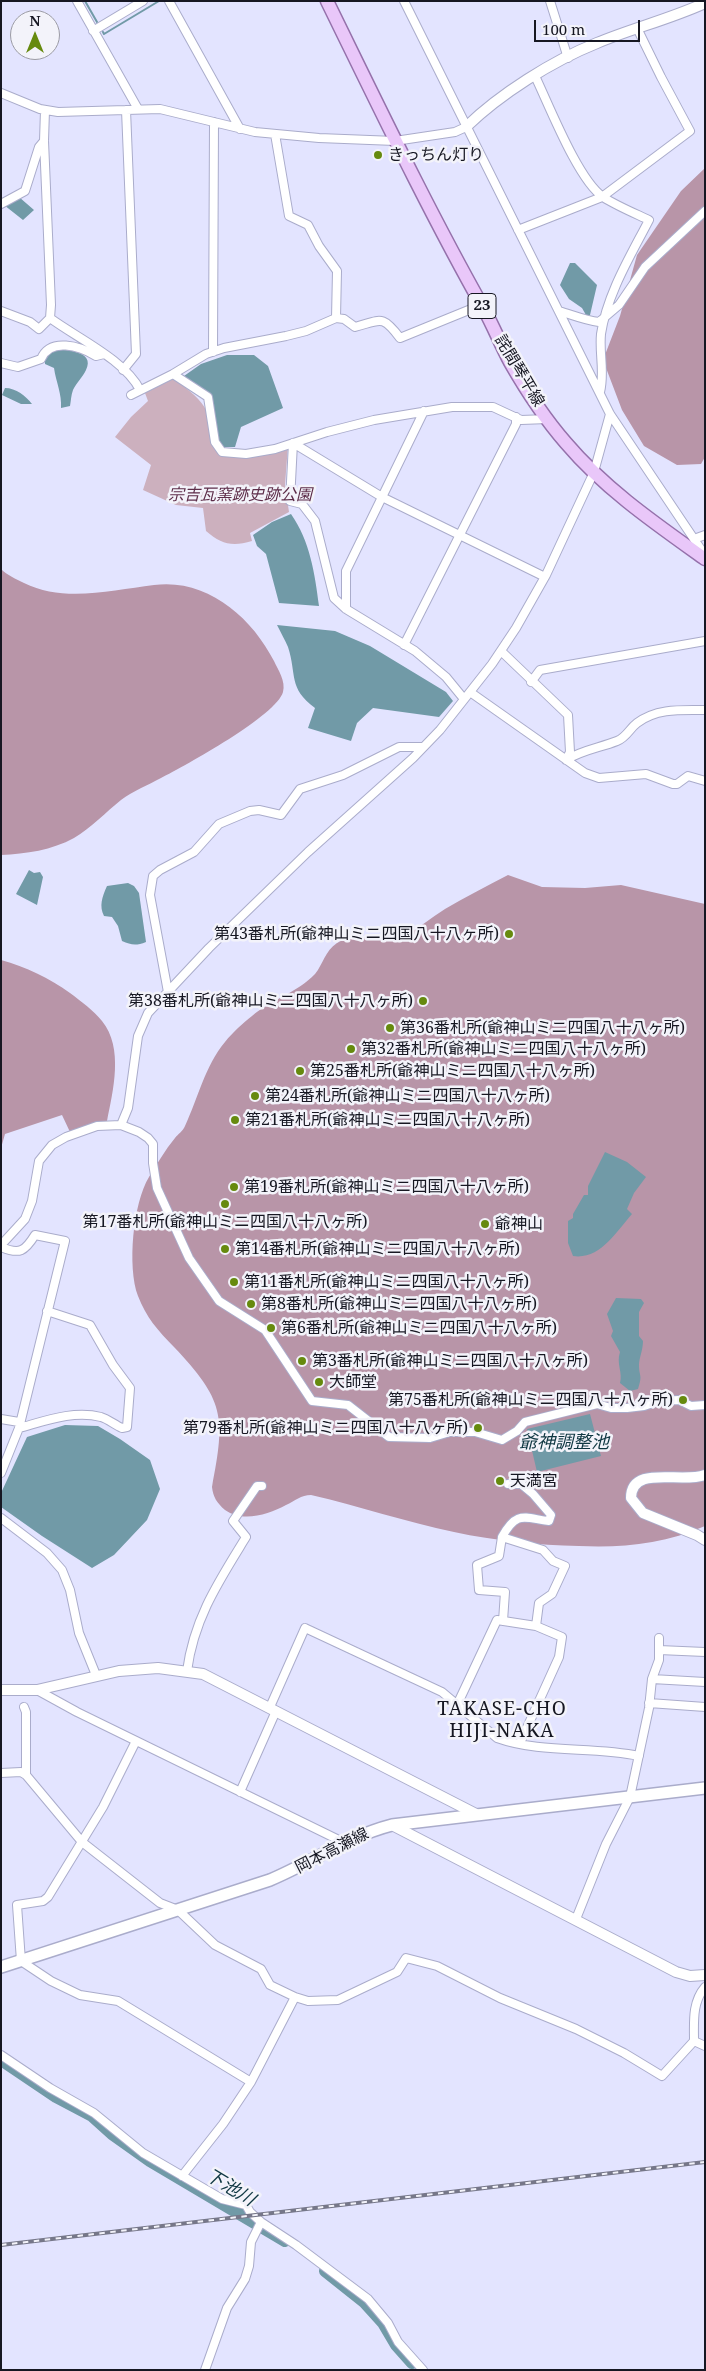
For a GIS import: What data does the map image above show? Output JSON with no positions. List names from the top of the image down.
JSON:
{
  "streets": {
    "main road": ["23", "詫間琴平線", "岡本高瀬線"]
  },
  "districts": ["TAKASE-CHO HIJI-NAKA"],
  "water": ["爺神調整池", "下池川"],
  "parks": ["宗吉瓦窯跡史跡公園"],
  "places": [
    "きっちん灯り",
    "第43番札所(爺神山ミニ四国八十八ヶ所)",
    "第38番札所(爺神山ミニ四国八十八ヶ所)",
    "第36番札所(爺神山ミニ四国八十八ヶ所)",
    "第32番札所(爺神山ミニ四国八十八ヶ所)",
    "第25番札所(爺神山ミニ四国八十八ヶ所)",
    "第24番札所(爺神山ミニ四国八十八ヶ所)",
    "第21番札所(爺神山ミニ四国八十八ヶ所)",
    "第19番札所(爺神山ミニ四国八十八ヶ所)",
    "第17番札所(爺神山ミニ四国八十八ヶ所)",
    "爺神山",
    "第14番札所(爺神山ミニ四国八十八ヶ所)",
    "第11番札所(爺神山ミニ四国八十八ヶ所)",
    "第8番札所(爺神山ミニ四国八十八ヶ所)",
    "第6番札所(爺神山ミニ四国八十八ヶ所)",
    "第3番札所(爺神山ミニ四国八十八ヶ所)",
    "大師堂",
    "第75番札所(爺神山ミニ四国八十八ヶ所)",
    "第79番札所(爺神山ミニ四国八十八ヶ所)",
    "天満宮"
  ],
  "scale_bar": "100 m",
  "north": "top"
}
